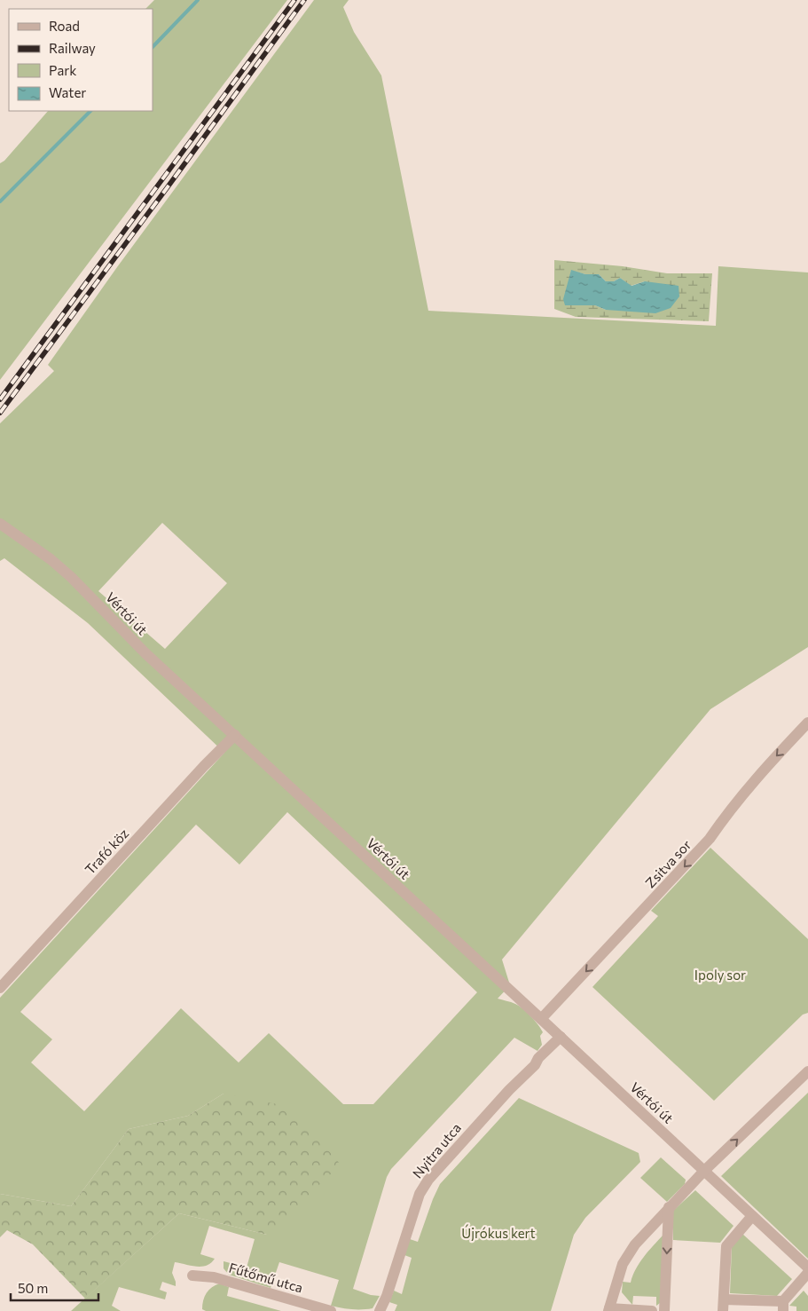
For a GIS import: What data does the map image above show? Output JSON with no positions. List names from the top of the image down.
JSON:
{
  "streets": {
    "street": [
      "Vértói út",
      "Trafó köz",
      "Zsitva sor",
      "Nyitra utca",
      "Fűtőmű utca"
    ]
  },
  "crossings": [
    ["Vértói út", "Trafó köz"],
    ["Vértói út", "Zsitva sor"],
    ["Vértói út", "Nyitra utca"]
  ],
  "one_way": ["Zsitva sor"],
  "parks": ["Ipoly sor", "Újrókus kert"],
  "legend": [
    "Road",
    "Railway",
    "Park",
    "Water"
  ],
  "scale_bar": "50 m"
}
